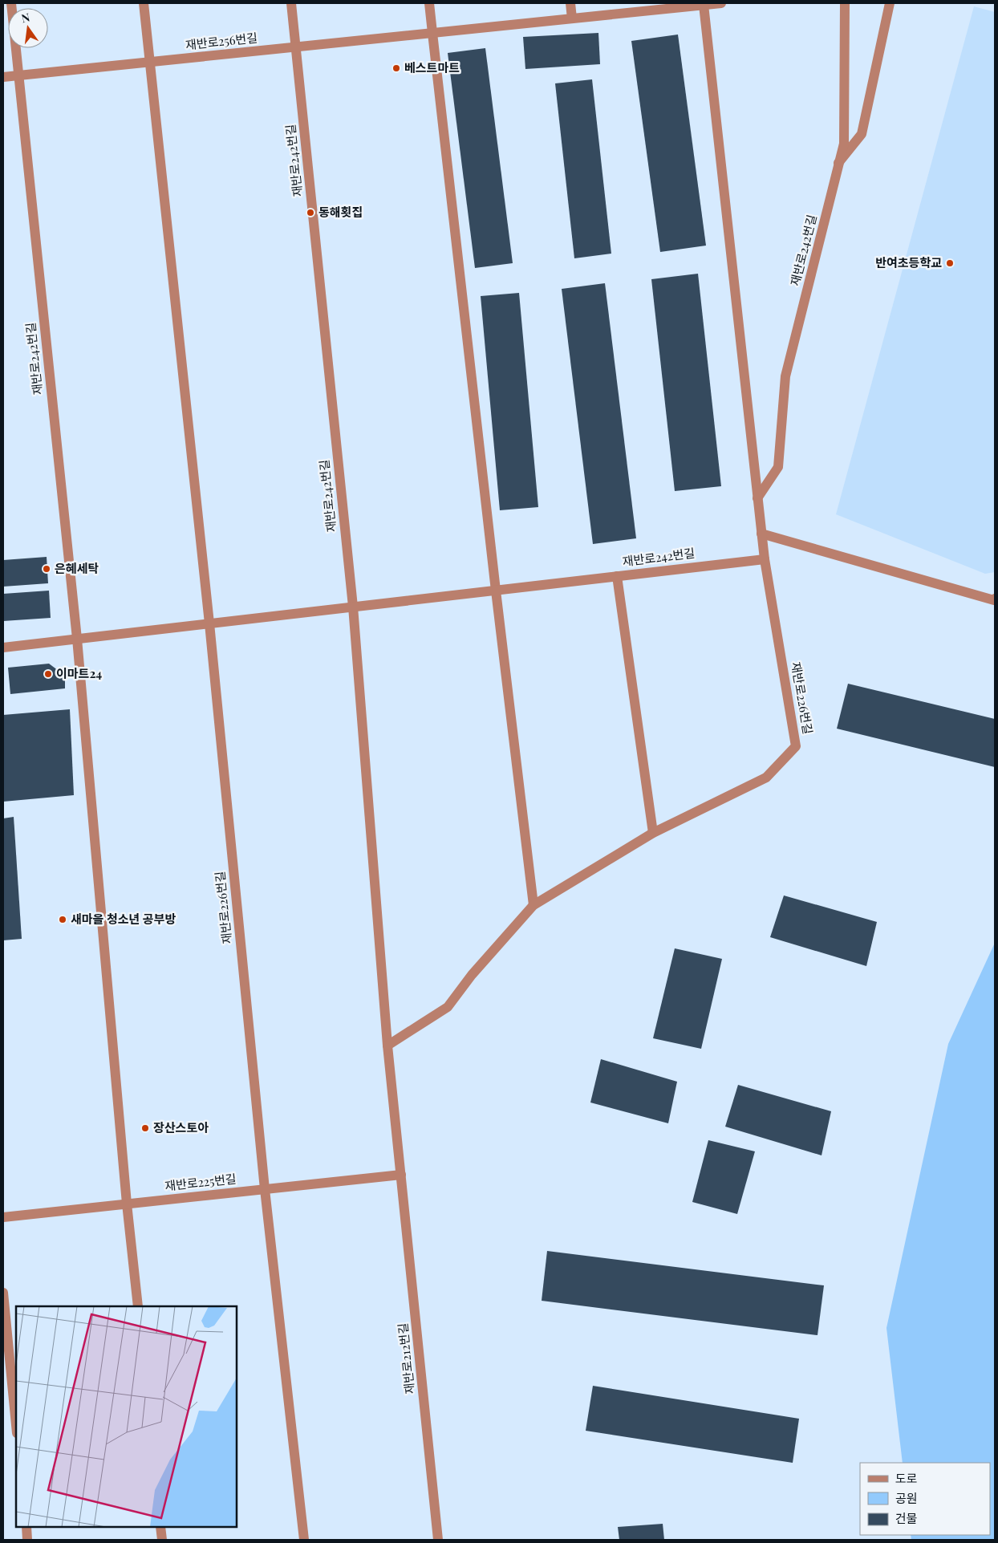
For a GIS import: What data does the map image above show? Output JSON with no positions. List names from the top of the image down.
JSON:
{
  "streets": {
    "street": [
      "재반로256번길",
      "재반로242번길",
      "재반로226번길",
      "재반로225번길",
      "재반로212번길"
    ]
  },
  "crossings": [
    ["재반로256번길", "재반로242번길"],
    ["재반로242번길", "재반로226번길"],
    ["재반로226번길", "재반로225번길"],
    ["재반로225번길", "재반로212번길"]
  ],
  "places": [
    "베스트마트",
    "동해횟집",
    "반여초등학교",
    "은혜세탁",
    "이마트24",
    "새마을 청소년 공부방",
    "장산스토아"
  ],
  "legend": ["도로", "공원", "건물"],
  "north": "top"
}
